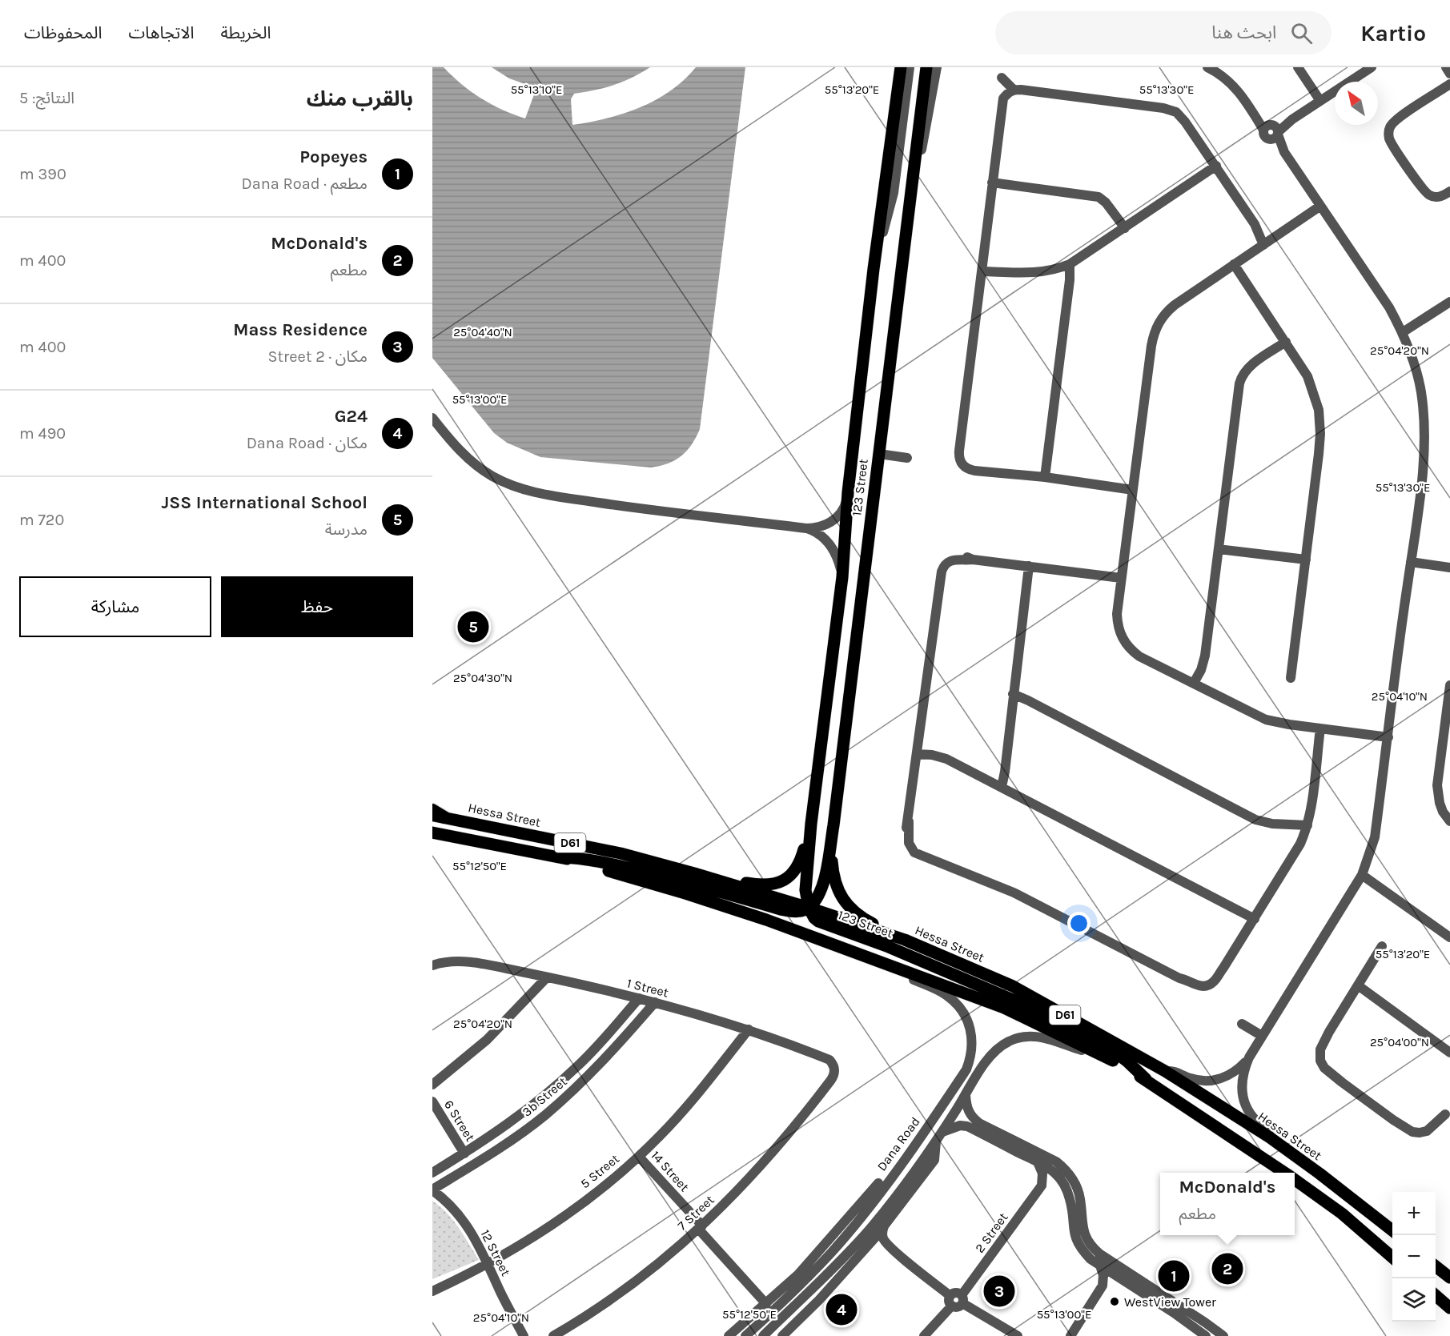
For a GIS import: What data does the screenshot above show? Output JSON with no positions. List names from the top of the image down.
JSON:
{
  "streets": {
    "main road": ["123 Street", "Hessa Street", "D61"],
    "street": [
      "1 Street",
      "3b Street",
      "6 Street",
      "Dana Road",
      "5 Street",
      "14 Street",
      "7 Street",
      "2 Street",
      "12 Street"
    ]
  },
  "crossings": [
    ["123 Street", "Hessa Street"],
    ["123 Street", "D61"],
    ["D61", "Dana Road"],
    ["1 Street", "3b Street"],
    ["1 Street", "5 Street"],
    ["1 Street", "7 Street"],
    ["3b Street", "6 Street"],
    ["3b Street", "12 Street"],
    ["5 Street", "14 Street"],
    ["5 Street", "12 Street"],
    ["14 Street", "7 Street"]
  ],
  "places": ["WestView Tower"],
  "north": "top left",
  "page": {
    "header": "Kartio",
    "search": "ابحث هنا",
    "nav": ["الخريطة", "الاتجاهات", "المحفوظات"],
    "heading": ["بالقرب منك", "النتائج: 5"],
    "list": [
      {
        "mark": "1",
        "name": "Popeyes",
        "note": "مطعم · Dana Road",
        "value": "390 m"
      },
      {
        "mark": "2",
        "name": "McDonald's",
        "note": "مطعم",
        "value": "400 m"
      },
      {
        "mark": "3",
        "name": "Mass Residence",
        "note": "مكان · 2 Street",
        "value": "400 m"
      },
      {
        "mark": "4",
        "name": "G24",
        "note": "مكان · Dana Road",
        "value": "490 m"
      },
      {
        "mark": "5",
        "name": "JSS International School",
        "note": "مدرسة",
        "value": "720 m"
      }
    ],
    "buttons": ["حفظ", "مشاركة"],
    "pins": [
      "5",
      "2",
      "1",
      "3",
      "4"
    ],
    "popup": ["McDonald's", "مطعم"],
    "map_buttons": ["+", "−"]
  },
  "coordinates": [
    "55°13'10\"E",
    "55°13'20\"E",
    "55°13'30\"E",
    "25°04'40\"N",
    "25°04'20\"N",
    "55°13'00\"E",
    "25°04'30\"N",
    "25°04'10\"N",
    "55°12'50\"E",
    "25°04'00\"N"
  ]
}
